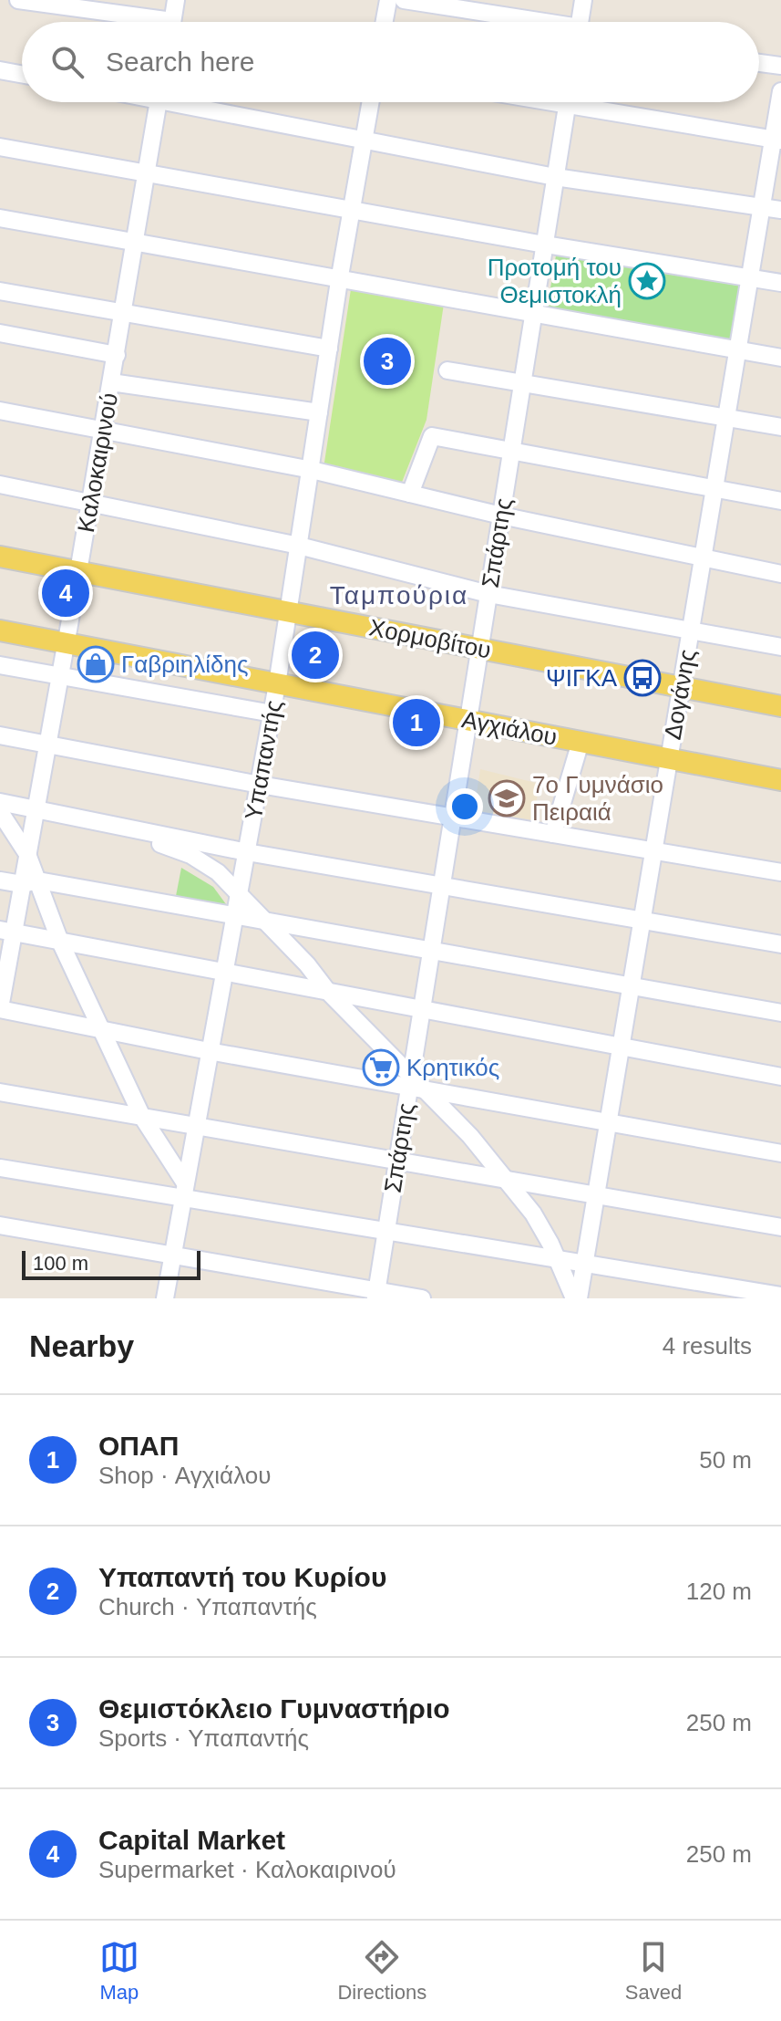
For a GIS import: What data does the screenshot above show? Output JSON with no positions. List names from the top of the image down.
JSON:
{
  "streets": {
    "main road": ["Χορμοβίτου", "Αγχιάλου"],
    "street": [
      "Καλοκαιρινού",
      "Σπάρτης",
      "Δογάνης",
      "Υπαπαντής"
    ]
  },
  "crossings": [
    ["Καλοκαιρινού", "Χορμοβίτου"],
    ["Καλοκαιρινού", "Αγχιάλου"],
    ["Σπάρτης", "Χορμοβίτου"],
    ["Σπάρτης", "Αγχιάλου"],
    ["Χορμοβίτου", "Δογάνης"],
    ["Χορμοβίτου", "Υπαπαντής"],
    ["Δογάνης", "Αγχιάλου"],
    ["Αγχιάλου", "Υπαπαντής"]
  ],
  "districts": ["Ταμπούρια"],
  "places": {
    "place": ["Προτομή του Θεμιστοκλή"],
    "shop": ["Γαβριηλίδης"],
    "bus stop": ["ΨΙΓΚΑ"],
    "school or university": ["7ο Γυμνάσιο Πειραιά"],
    "supermarket": ["Κρητικός"]
  },
  "scale_bar": "100 m",
  "page": {
    "search": "Search here",
    "pins": [
      "3",
      "4",
      "2",
      "1"
    ],
    "scale": "100 m",
    "heading": ["Nearby", "4 results"],
    "list": [
      {
        "mark": "1",
        "name": "ΟΠΑΠ",
        "note": "Shop · Αγχιάλου",
        "value": "50 m"
      },
      {
        "mark": "2",
        "name": "Υπαπαντή του Κυρίου",
        "note": "Church · Υπαπαντής",
        "value": "120 m"
      },
      {
        "mark": "3",
        "name": "Θεμιστόκλειο Γυμναστήριο",
        "note": "Sports · Υπαπαντής",
        "value": "250 m"
      },
      {
        "mark": "4",
        "name": "Capital Market",
        "note": "Supermarket · Καλοκαιρινού",
        "value": "250 m"
      }
    ],
    "nav": ["Map", "Directions", "Saved"]
  }
}
